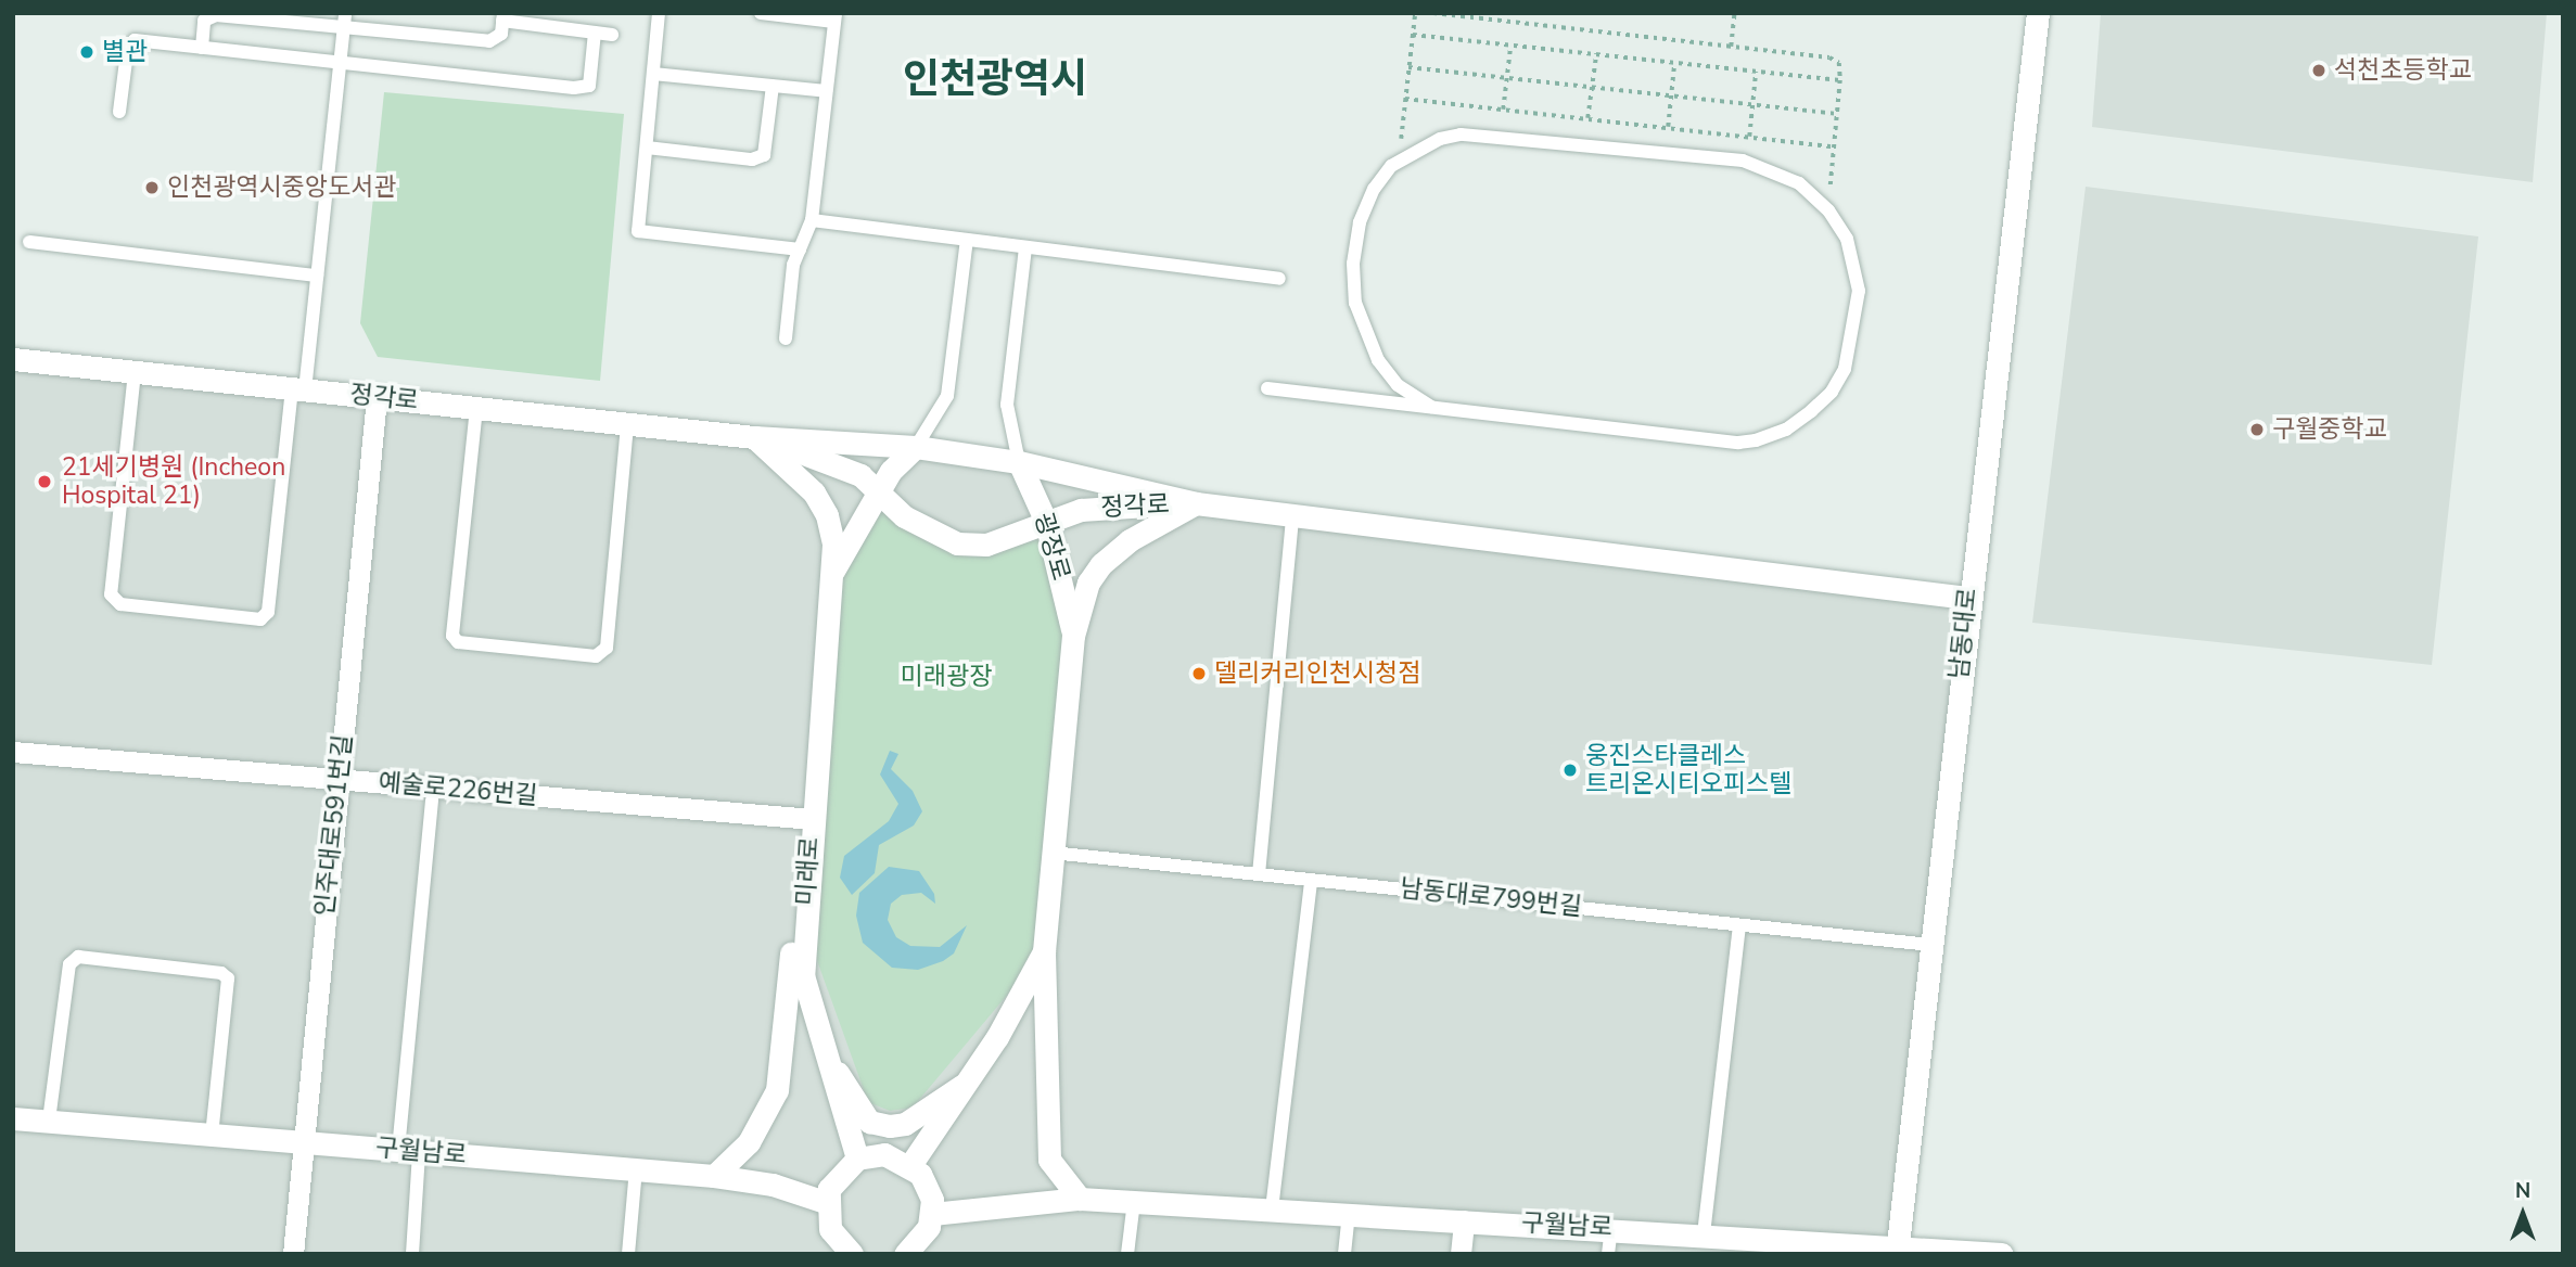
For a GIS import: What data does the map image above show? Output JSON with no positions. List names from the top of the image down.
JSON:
{
  "streets": {
    "street": [
      "정각로",
      "광장로",
      "남동대로",
      "예술로226번길",
      "인주대로591번길",
      "미래로",
      "구월남로"
    ],
    "lane": ["남동대로799번길"]
  },
  "crossings": [
    ["정각로", "광장로"],
    ["정각로", "인주대로591번길"],
    ["정각로", "미래로"],
    ["남동대로", "남동대로799번길"],
    ["남동대로", "구월남로"],
    ["예술로226번길", "인주대로591번길"],
    ["예술로226번길", "미래로"],
    ["인주대로591번길", "구월남로"]
  ],
  "districts": ["인천광역시"],
  "parks": ["미래광장"],
  "places": [
    "별관",
    "석천초등학교",
    "인천광역시중앙도서관",
    "구월중학교",
    "21세기병원 (Incheon Hospital 21)",
    "델리커리인천시청점",
    "웅진스타클레스 트리온시티오피스텔"
  ],
  "north": "top"
}
